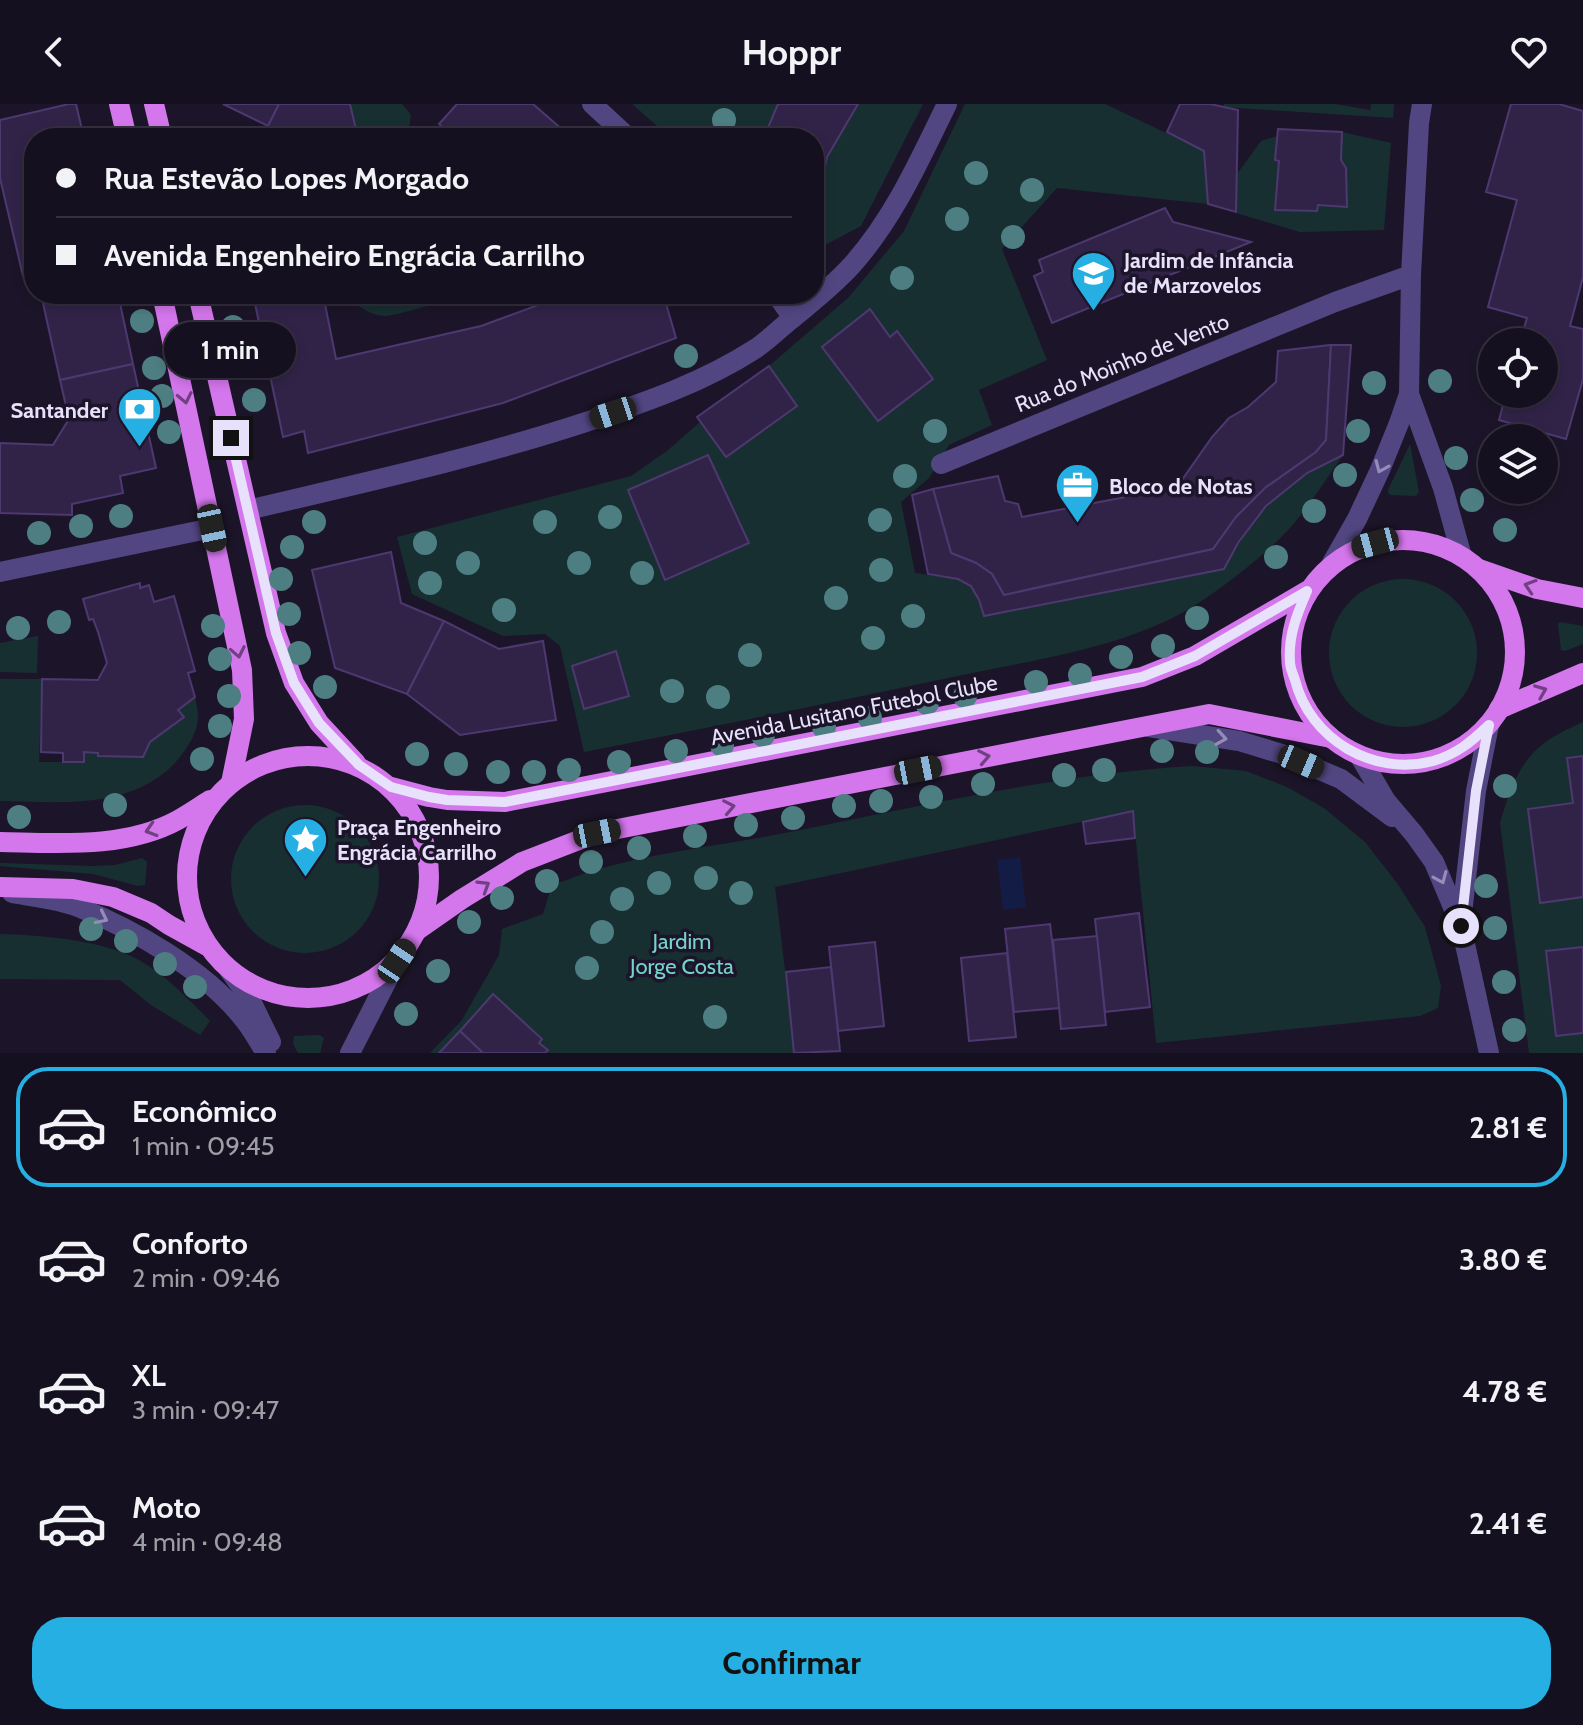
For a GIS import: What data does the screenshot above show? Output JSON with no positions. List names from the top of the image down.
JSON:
{
  "streets": {
    "main road": ["Avenida Lusitano Futebol Clube"],
    "street": ["Rua do Moinho de Vento"]
  },
  "parks": ["Jardim Jorge Costa"],
  "places": {
    "school or university": ["Jardim de Infância de Marzovelos"],
    "bank": ["Santander"],
    "office": ["Bloco de Notas"],
    "place": ["Praça Engenheiro Engrácia Carrilho"]
  },
  "page": {
    "header": "Hoppr",
    "banner": ["Rua Estevão Lopes Morgado", "Avenida Engenheiro Engrácia Carrilho"],
    "bubble": "1 min",
    "list": [
      {
        "name": "Econômico",
        "note": "1 min · 09:45",
        "value": "2.81 €"
      },
      {
        "name": "Conforto",
        "note": "2 min · 09:46",
        "value": "3.80 €"
      },
      {
        "name": "XL",
        "note": "3 min · 09:47",
        "value": "4.78 €"
      },
      {
        "name": "Moto",
        "note": "4 min · 09:48",
        "value": "2.41 €"
      }
    ],
    "buttons": "Confirmar"
  }
}
